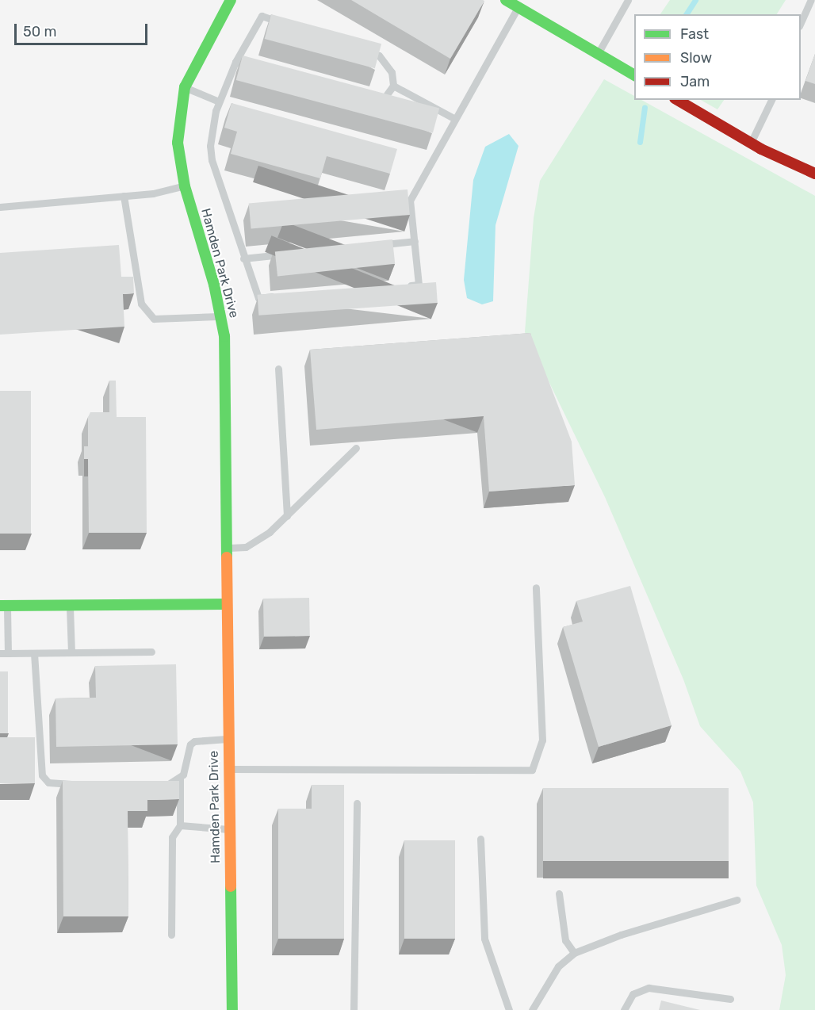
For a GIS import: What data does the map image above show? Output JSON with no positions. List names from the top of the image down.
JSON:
{
  "streets": {
    "street": ["Hamden Park Drive"]
  },
  "legend": ["Fast", "Slow", "Jam"],
  "scale_bar": "50 m"
}
